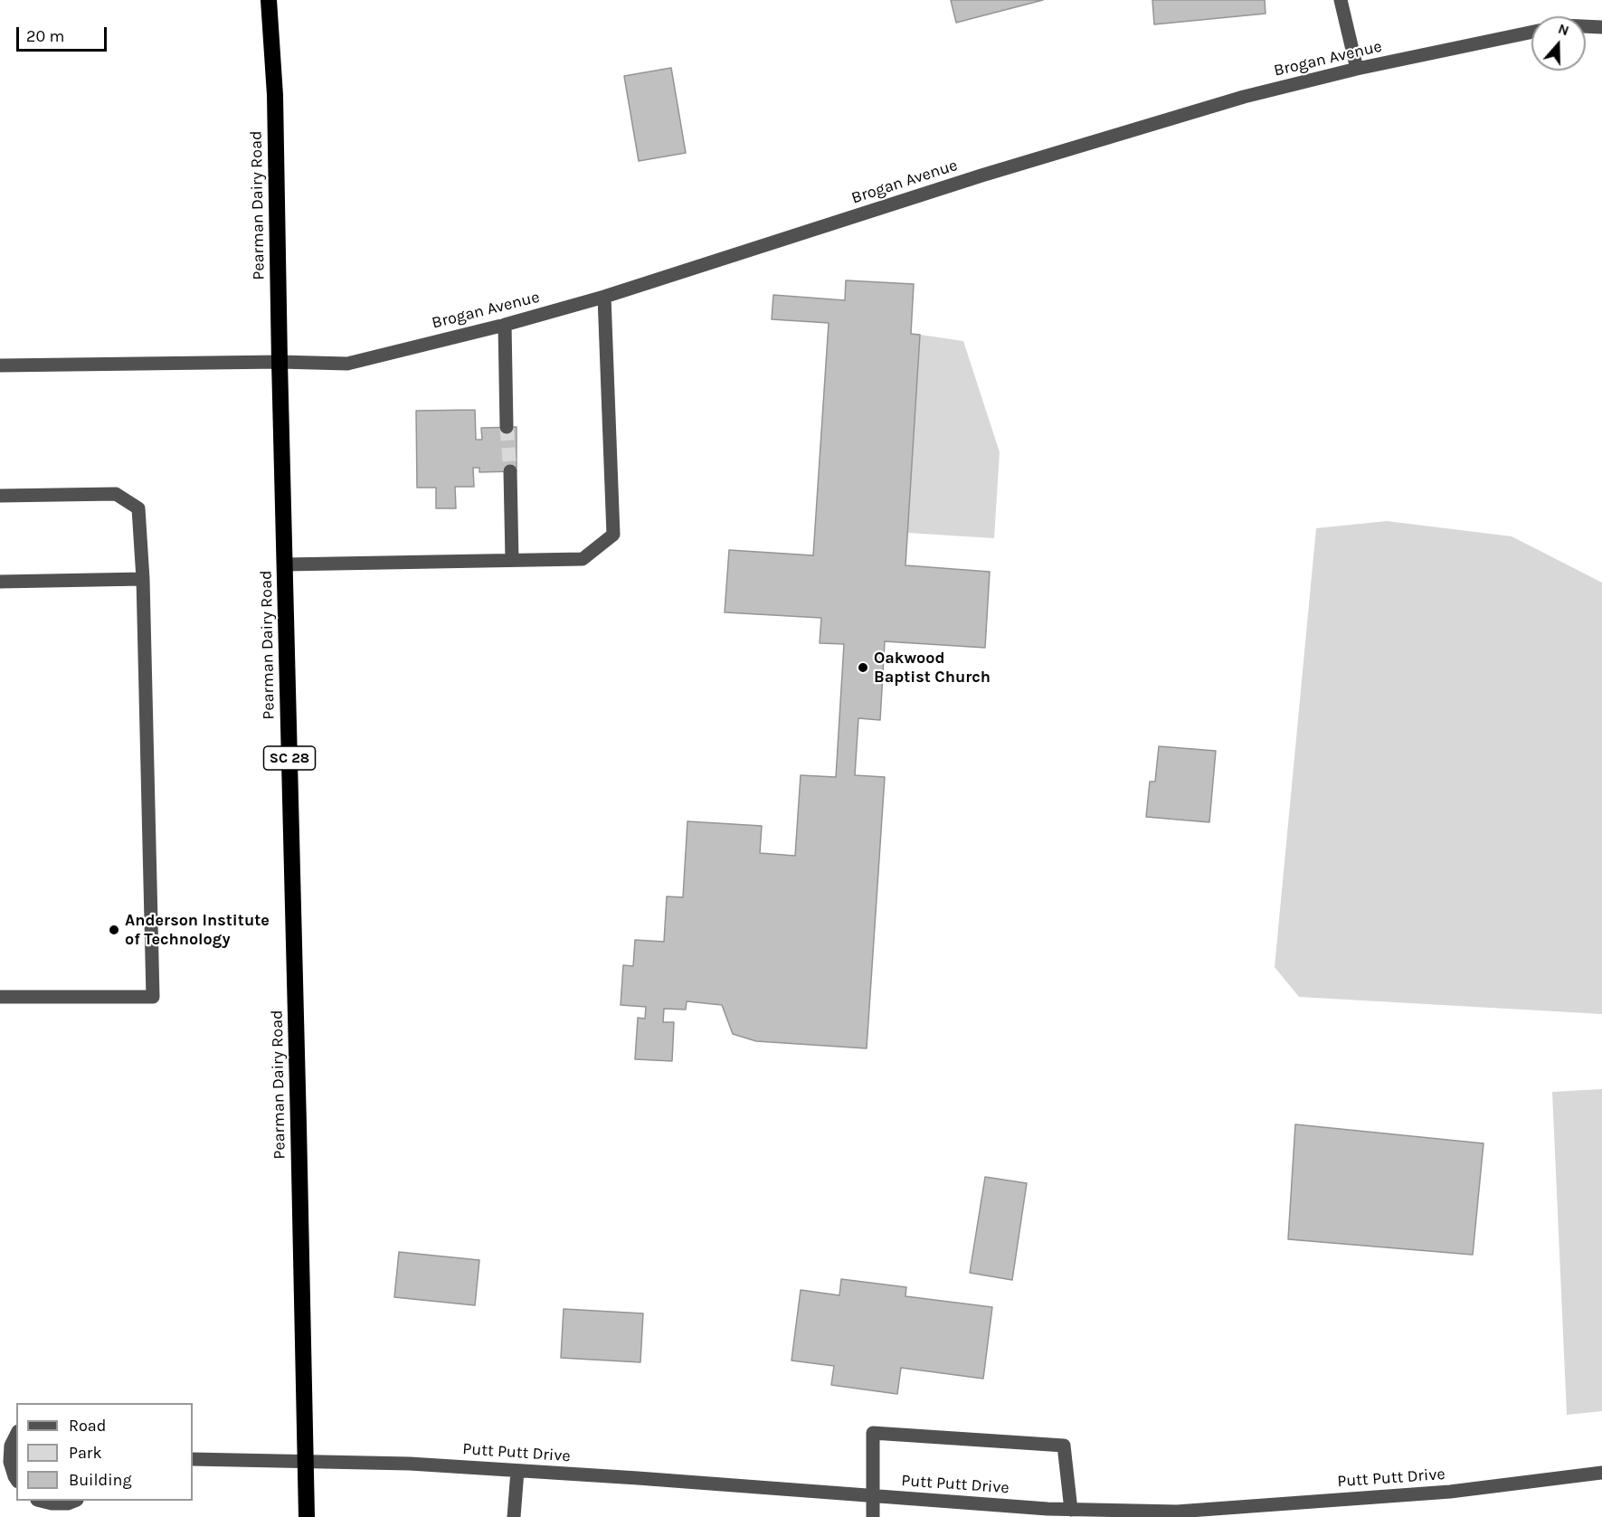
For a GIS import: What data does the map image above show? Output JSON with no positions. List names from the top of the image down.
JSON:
{
  "streets": {
    "highway": ["Pearman Dairy Road", "SC 28"],
    "street": ["Brogan Avenue", "Putt Putt Drive"]
  },
  "crossings": [
    ["Brogan Avenue", "Pearman Dairy Road"],
    ["Pearman Dairy Road", "Putt Putt Drive"]
  ],
  "places": ["Oakwood Baptist Church", "Anderson Institute of Technology"],
  "legend": ["Road", "Park", "Building"],
  "scale_bar": "20 m",
  "north": "top"
}
